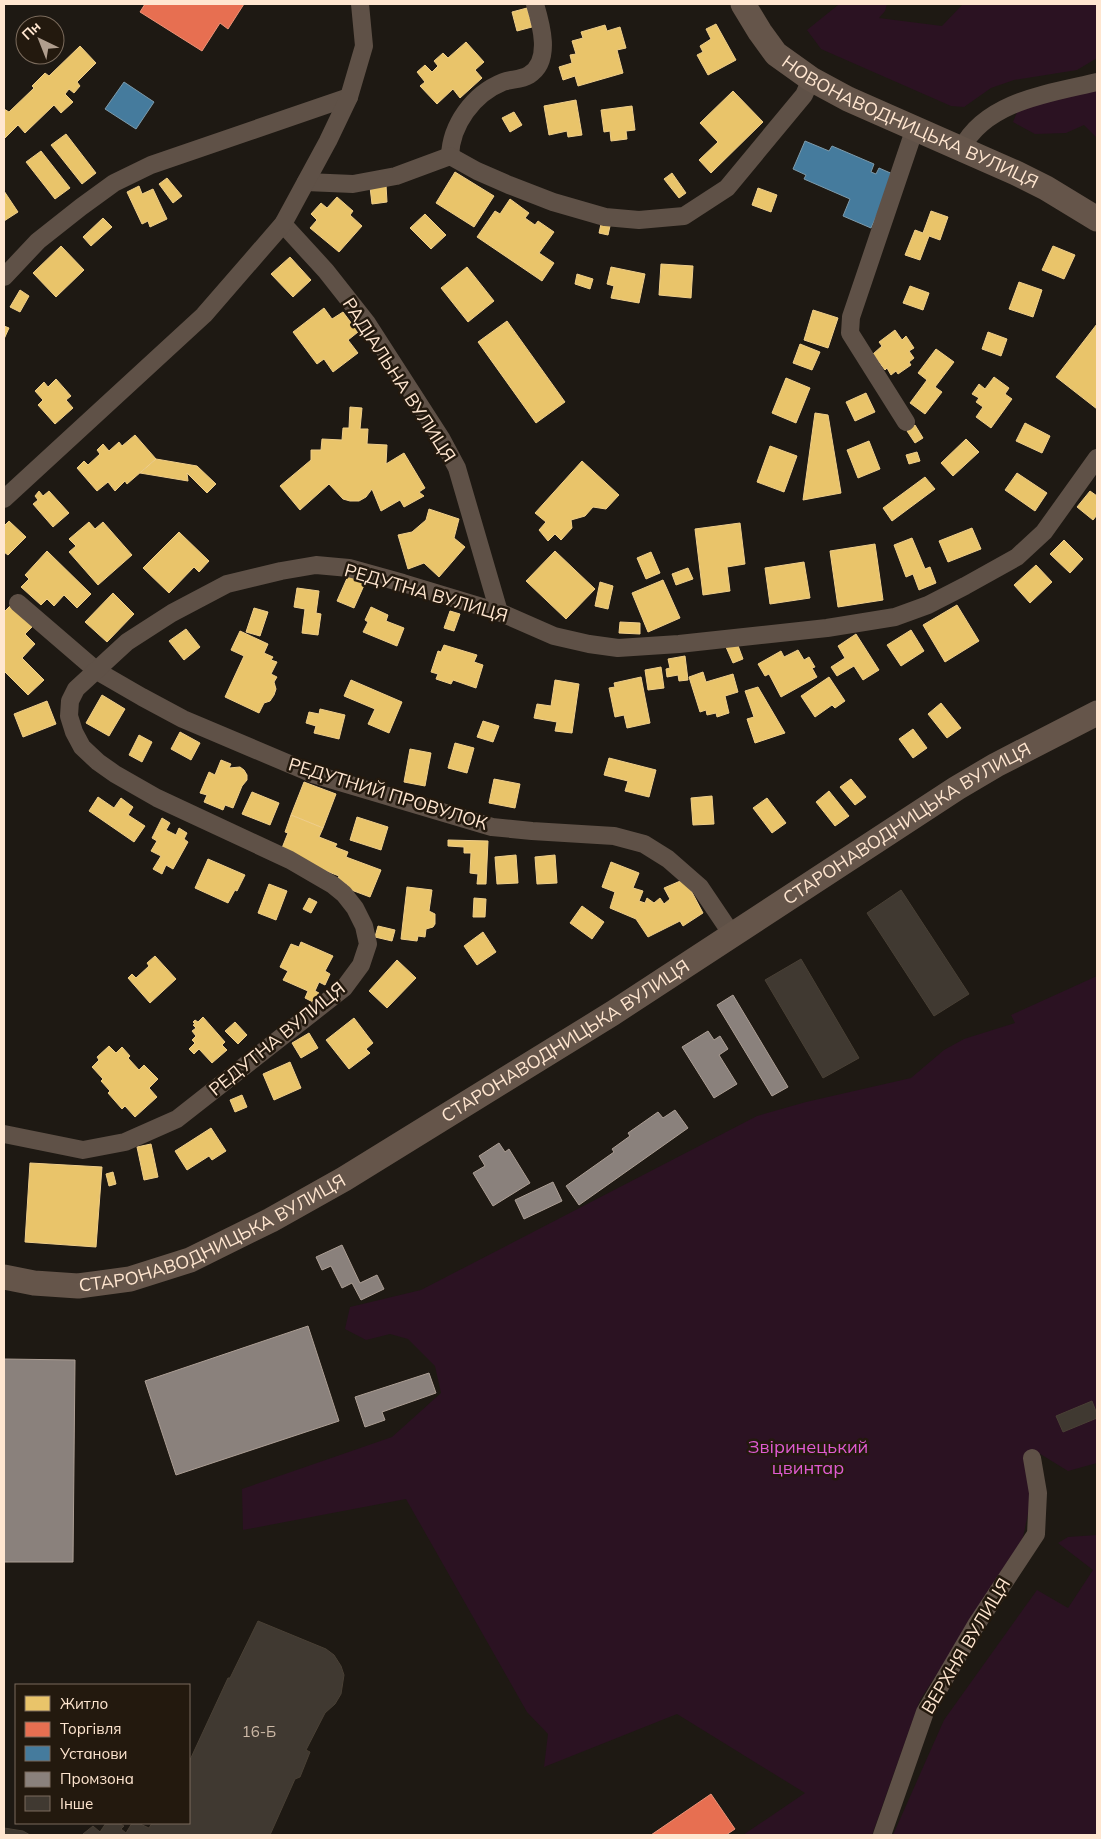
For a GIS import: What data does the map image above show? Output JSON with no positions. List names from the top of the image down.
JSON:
{
  "streets": {
    "main road": ["НОВОНАВОДНИЦЬКА ВУЛИЦЯ", "СТАРОНАВОДНИЦЬКА ВУЛИЦЯ"],
    "street": [
      "РАДІАЛЬНА ВУЛИЦЯ",
      "РЕДУТНА ВУЛИЦЯ",
      "РЕДУТНИЙ ПРОВУЛОК",
      "ВЕРХНЯ ВУЛИЦЯ"
    ]
  },
  "crossings": [
    ["РАДІАЛЬНА ВУЛИЦЯ", "РЕДУТНА ВУЛИЦЯ"],
    ["РЕДУТНА ВУЛИЦЯ", "РЕДУТНИЙ ПРОВУЛОК"],
    ["РЕДУТНИЙ ПРОВУЛОК", "СТАРОНАВОДНИЦЬКА ВУЛИЦЯ"]
  ],
  "parks": ["Звіринецький цвинтар"],
  "house_numbers": ["16-Б"],
  "legend": [
    "Житло",
    "Торгівля",
    "Установи",
    "Промзона",
    "Інше"
  ],
  "north": "top left"
}
